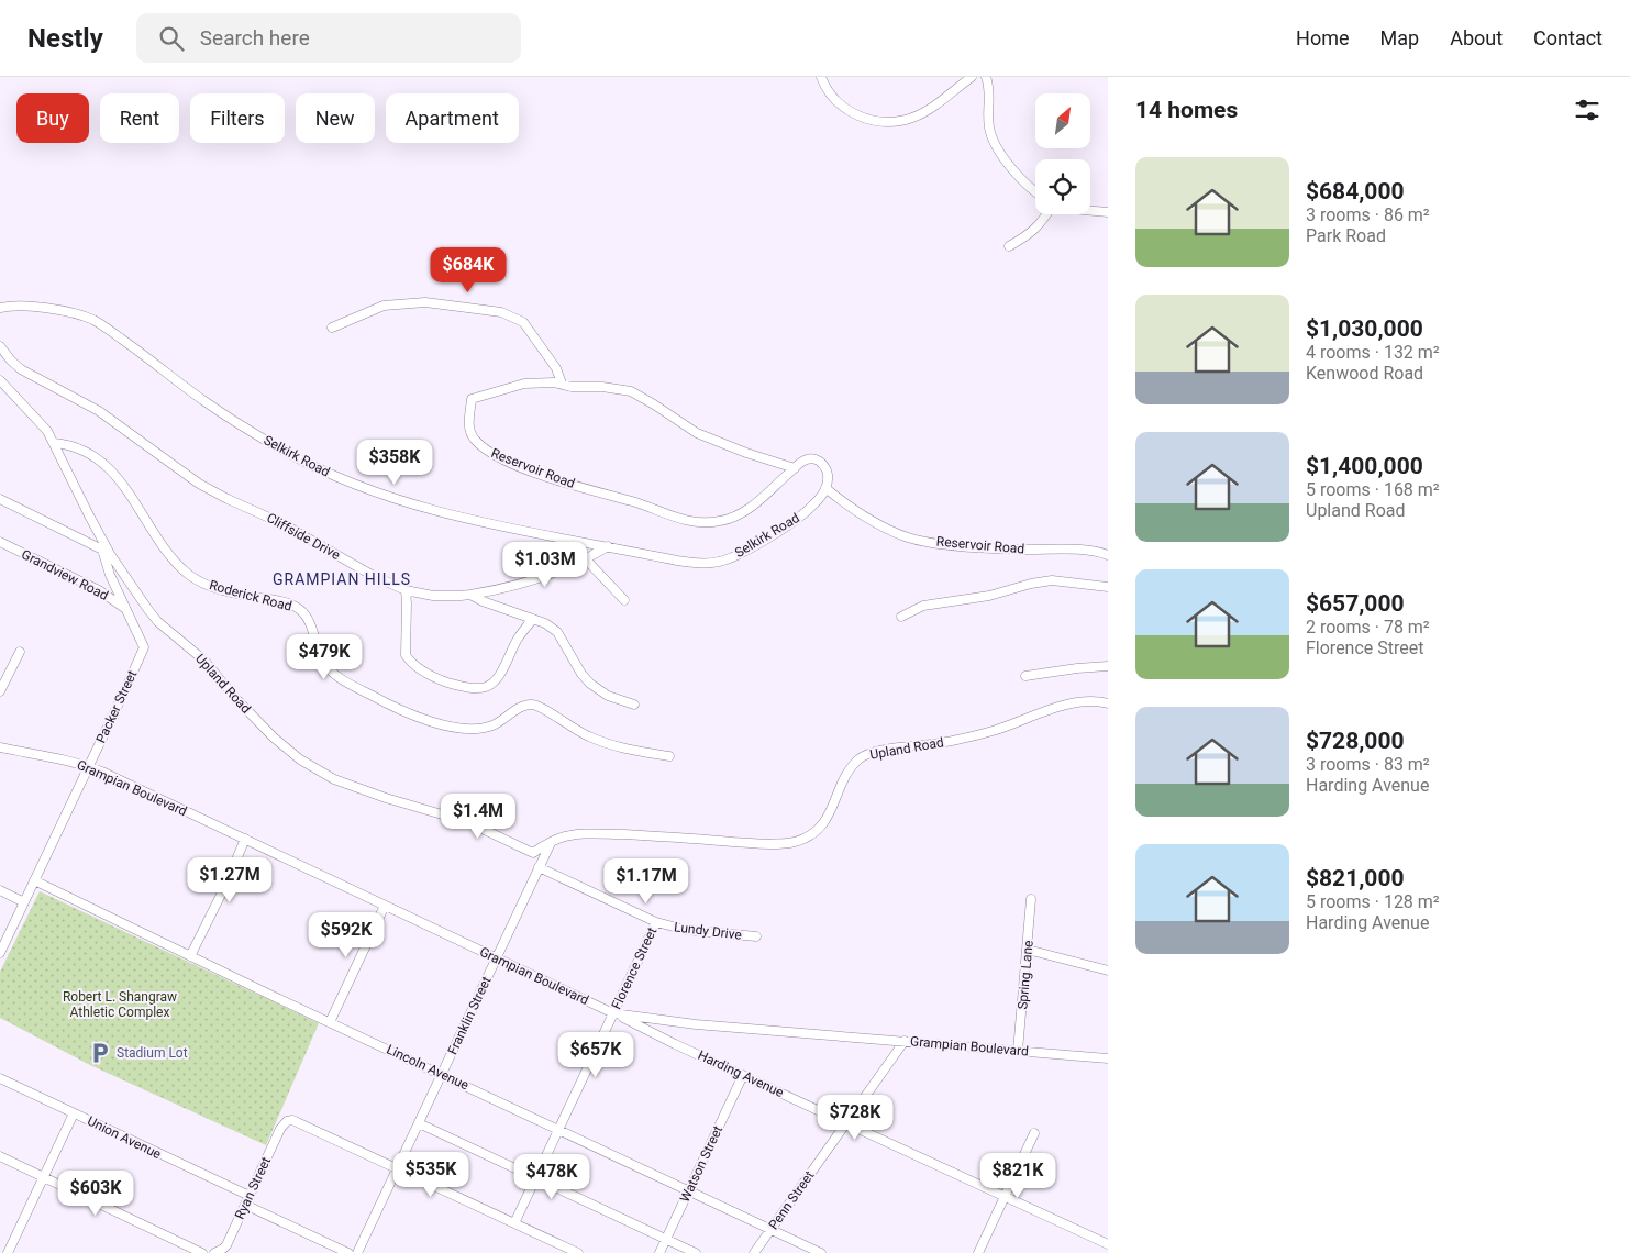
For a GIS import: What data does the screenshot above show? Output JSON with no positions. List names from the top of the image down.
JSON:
{
  "streets": {
    "street": [
      "Selkirk Road",
      "Reservoir Road",
      "Cliffside Drive",
      "Grandview Road",
      "Roderick Road",
      "Upland Road",
      "Packer Street",
      "Grampian Boulevard",
      "Lundy Drive",
      "Florence Street",
      "Spring Lane",
      "Franklin Street",
      "Lincoln Avenue",
      "Harding Avenue",
      "Union Avenue",
      "Watson Street",
      "Ryan Street",
      "Penn Street"
    ]
  },
  "crossings": [
    ["Selkirk Road", "Reservoir Road"],
    ["Selkirk Road", "Cliffside Drive"],
    ["Grandview Road", "Packer Street"],
    ["Roderick Road", "Upland Road"],
    ["Upland Road", "Packer Street"],
    ["Packer Street", "Grampian Boulevard"],
    ["Packer Street", "Lincoln Avenue"],
    ["Grampian Boulevard", "Florence Street"],
    ["Grampian Boulevard", "Spring Lane"],
    ["Grampian Boulevard", "Franklin Street"],
    ["Grampian Boulevard", "Harding Avenue"],
    ["Grampian Boulevard", "Penn Street"],
    ["Lundy Drive", "Florence Street"],
    ["Lundy Drive", "Franklin Street"],
    ["Florence Street", "Lincoln Avenue"],
    ["Florence Street", "Harding Avenue"],
    ["Franklin Street", "Lincoln Avenue"],
    ["Franklin Street", "Ryan Street"],
    ["Lincoln Avenue", "Watson Street"],
    ["Lincoln Avenue", "Penn Street"],
    ["Harding Avenue", "Watson Street"],
    ["Harding Avenue", "Penn Street"],
    ["Union Avenue", "Ryan Street"]
  ],
  "districts": ["GRAMPIAN HILLS"],
  "parks": ["Robert L. Shangraw Athletic Complex"],
  "places": {
    "parking": ["Stadium Lot"]
  },
  "north": "top right",
  "page": {
    "header": "Nestly",
    "search": "Search here",
    "nav": [
      "Home",
      "Map",
      "About",
      "Contact"
    ],
    "heading": "14 homes",
    "chip": [
      "Buy",
      "Rent",
      "Filters",
      "New",
      "Apartment"
    ],
    "list": [
      {
        "name": "$684,000",
        "note": "3 rooms · 86 m² · Park Road"
      },
      {
        "name": "$1,030,000",
        "note": "4 rooms · 132 m² · Kenwood Road"
      },
      {
        "name": "$1,400,000",
        "note": "5 rooms · 168 m² · Upland Road"
      },
      {
        "name": "$657,000",
        "note": "2 rooms · 78 m² · Florence Street"
      },
      {
        "name": "$728,000",
        "note": "3 rooms · 83 m² · Harding Avenue"
      },
      {
        "name": "$821,000",
        "note": "5 rooms · 128 m² · Harding Avenue"
      }
    ],
    "price": [
      "$684K",
      "$358K",
      "$1.03M",
      "$479K",
      "$1.4M",
      "$1.27M",
      "$1.17M",
      "$592K",
      "$657K",
      "$728K",
      "$535K",
      "$821K",
      "$478K",
      "$603K"
    ]
  }
}
